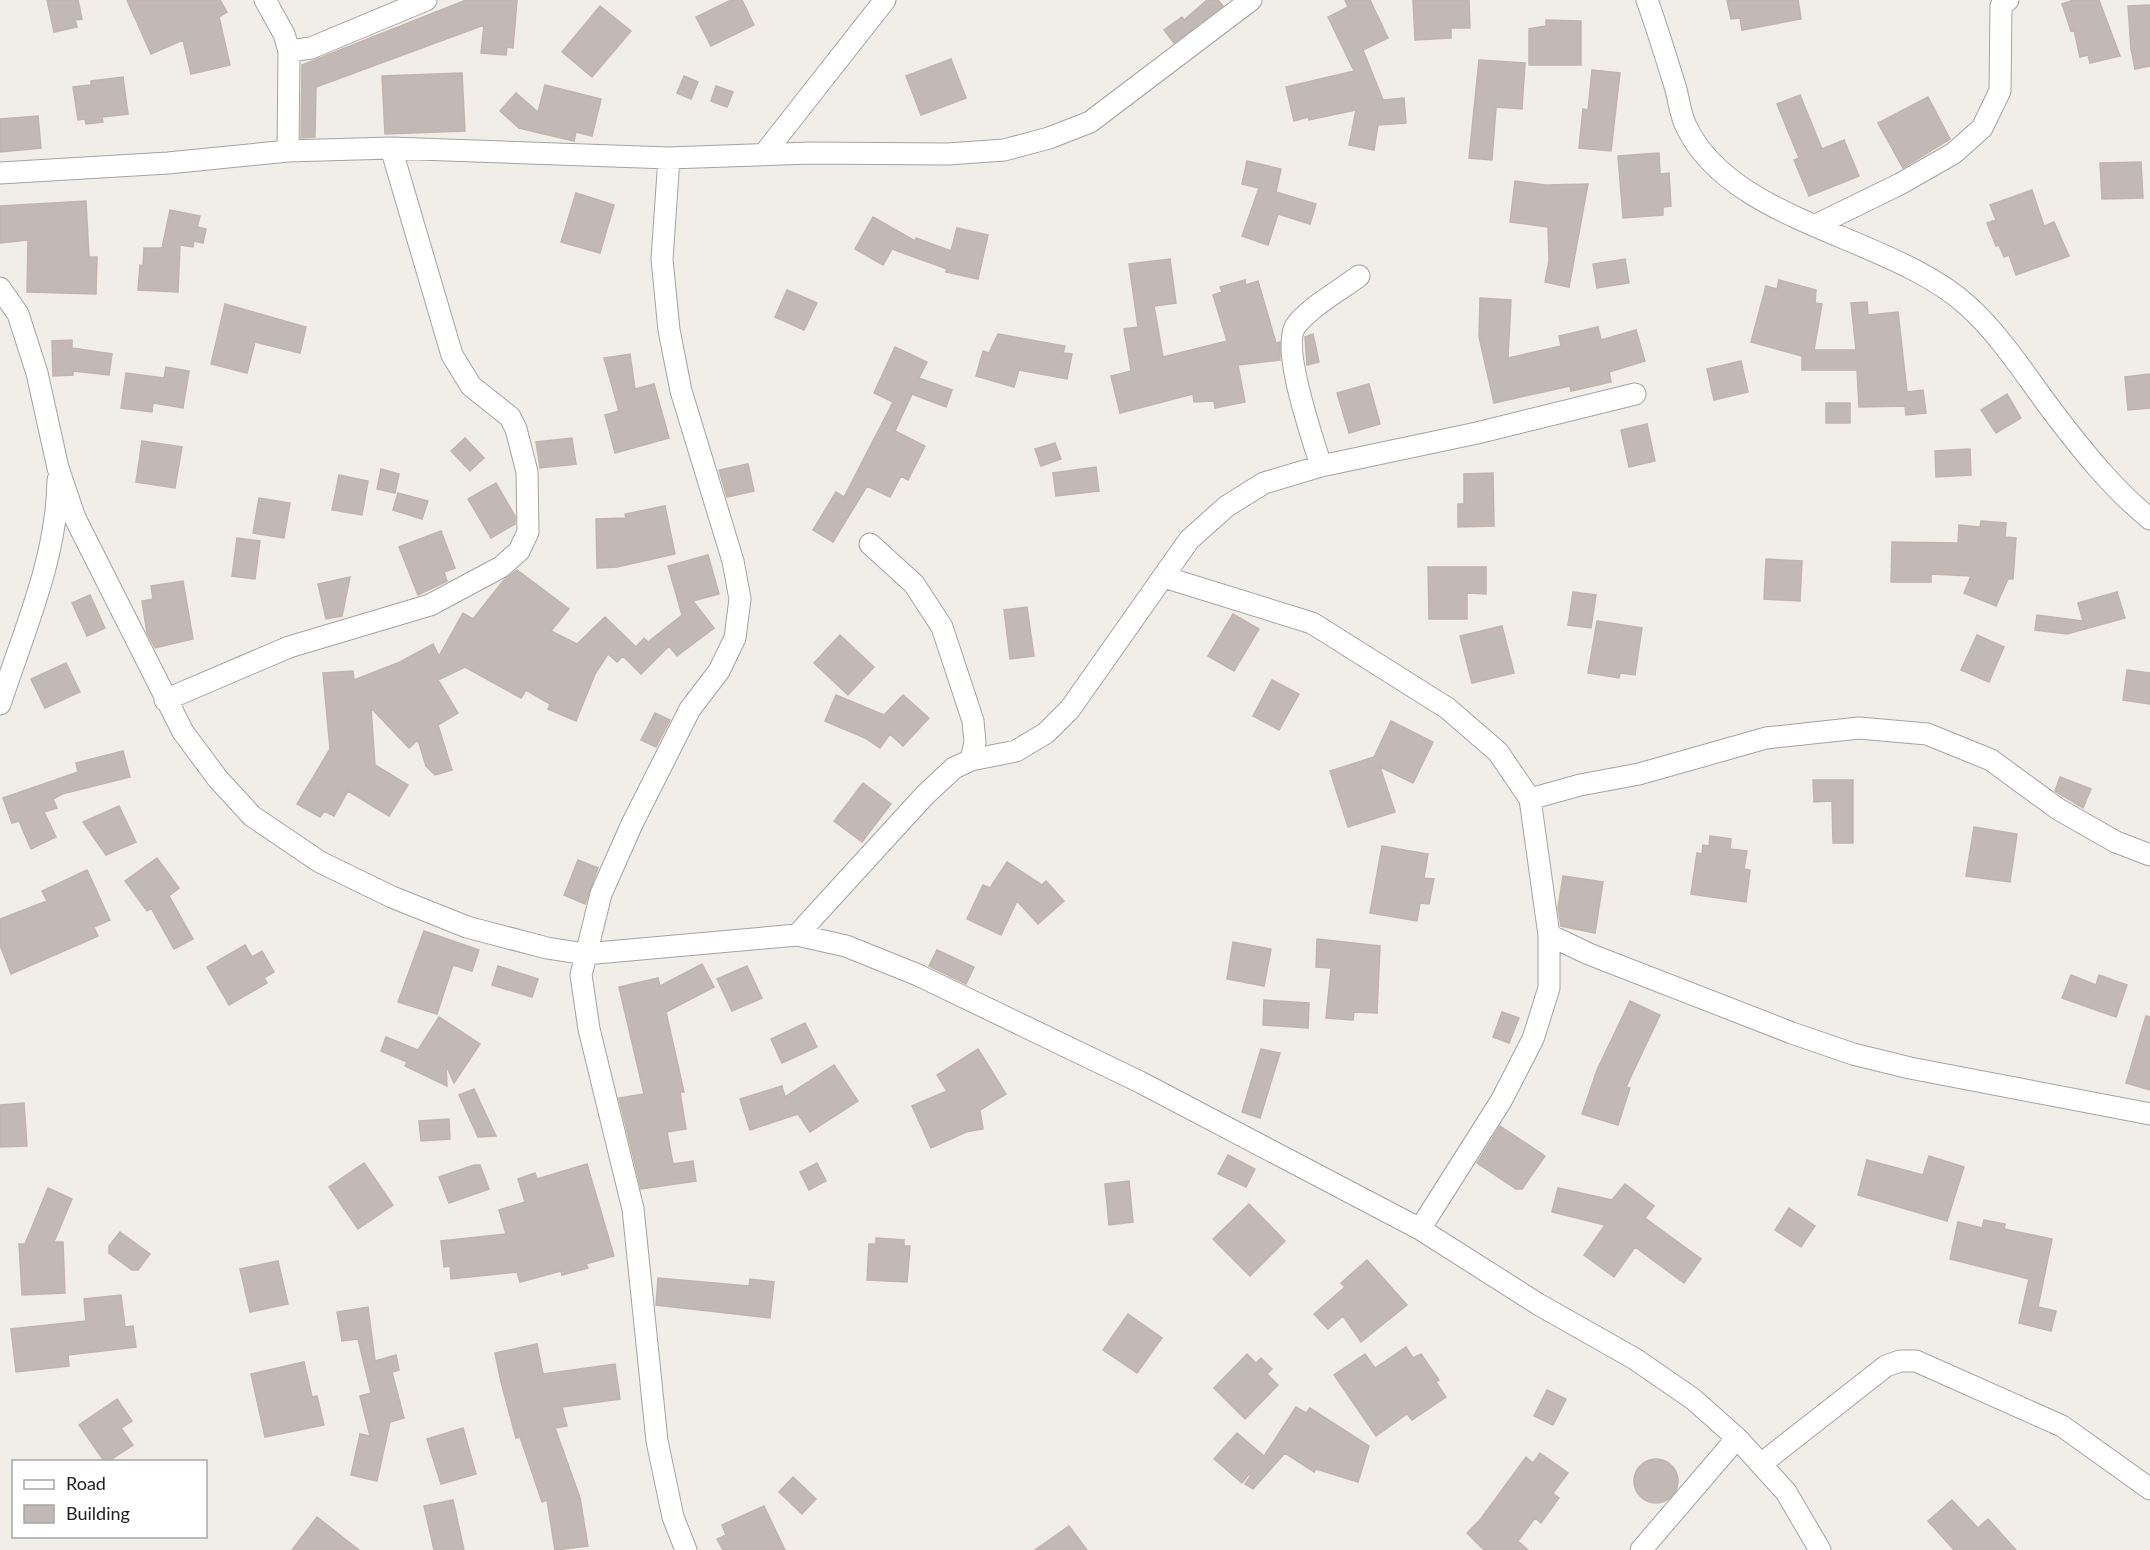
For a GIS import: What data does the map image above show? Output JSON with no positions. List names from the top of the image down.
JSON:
{
  "legend": ["Road", "Building"]
}
